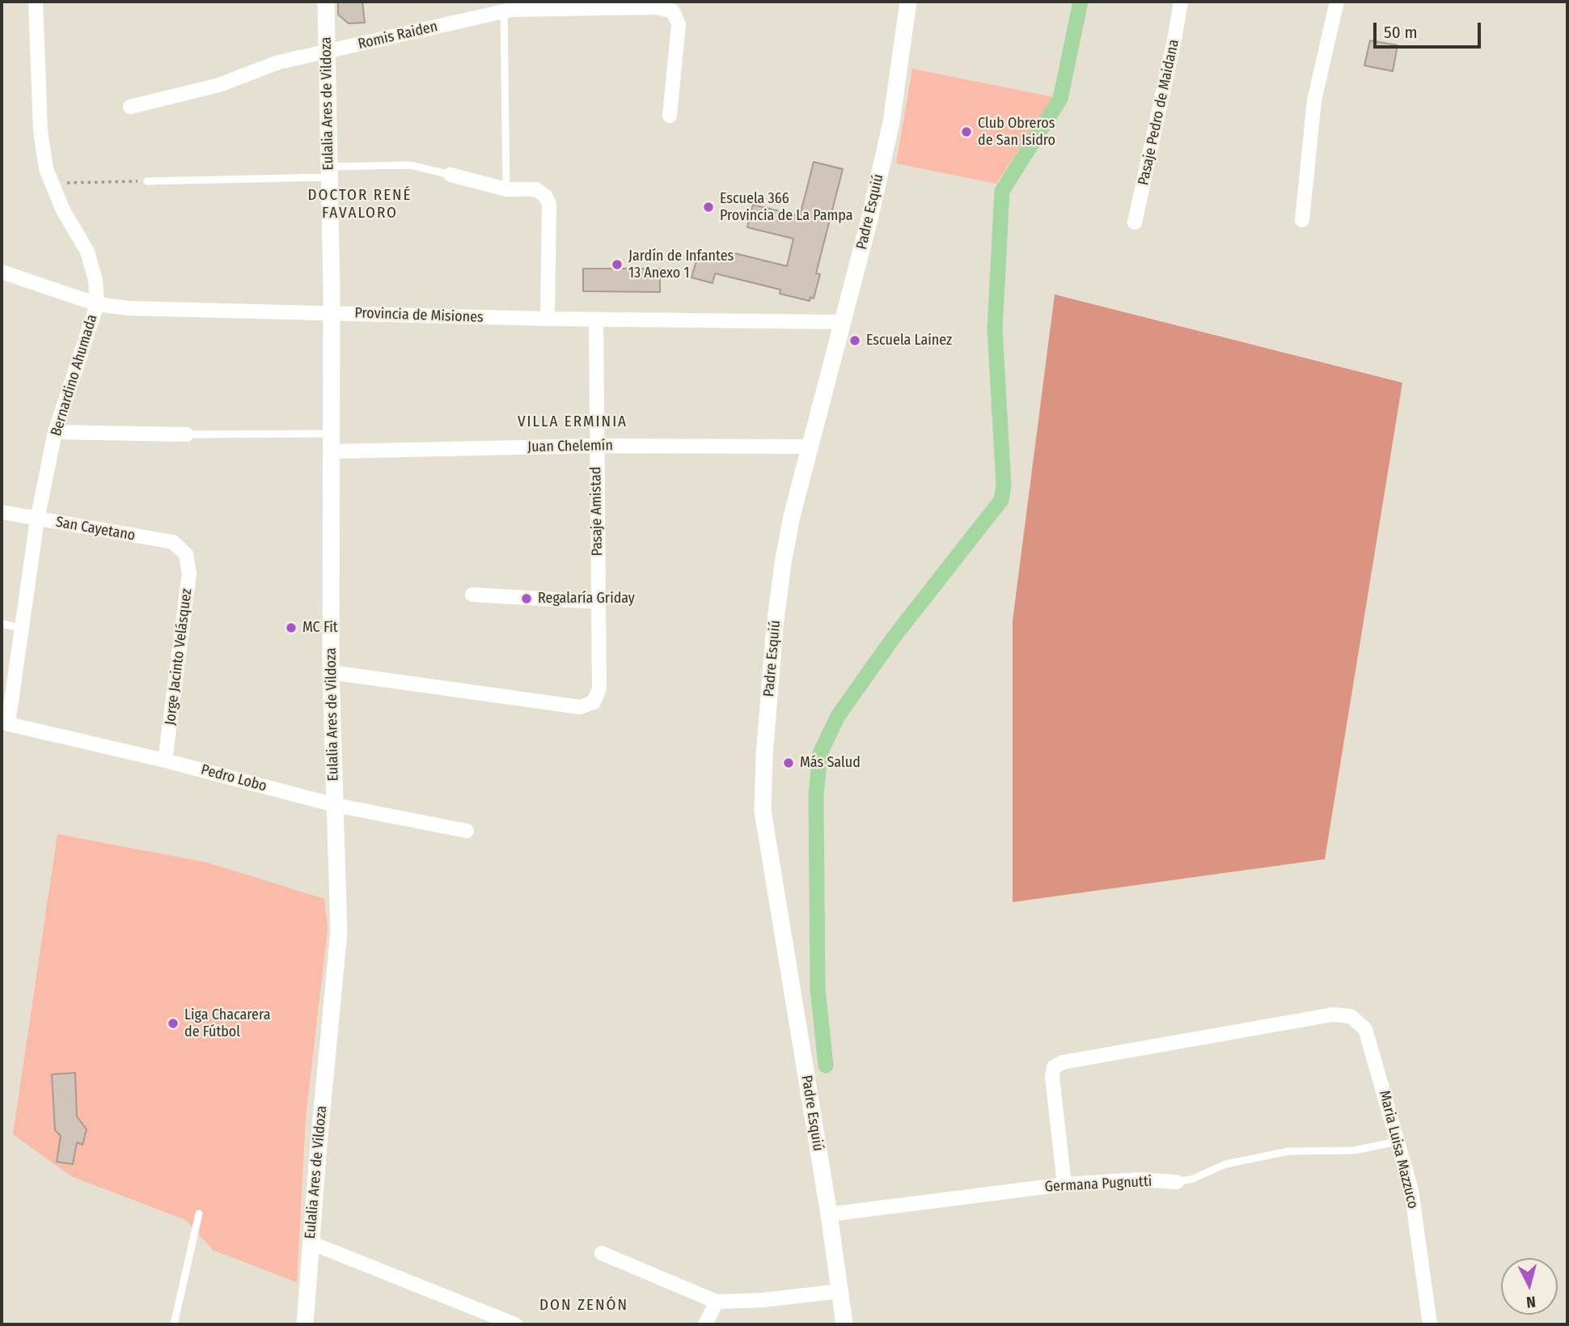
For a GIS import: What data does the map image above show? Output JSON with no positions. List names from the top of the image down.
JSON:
{
  "streets": {
    "street": [
      "Romis Raiden",
      "Eulalia Ares de Vildoza",
      "Pasaje Pedro de Maidana",
      "Padre Esquiú",
      "Provincia de Misiones",
      "Bernardino Ahumada",
      "Juan Chelemín",
      "Pasaje Amistad",
      "San Cayetano",
      "Jorge Jacinto Velásquez",
      "Pedro Lobo",
      "Maria Luisa Mazzuco",
      "Germana Pugnutti"
    ]
  },
  "crossings": [
    ["Romis Raiden", "Eulalia Ares de Vildoza"],
    ["Eulalia Ares de Vildoza", "Provincia de Misiones"],
    ["Eulalia Ares de Vildoza", "Juan Chelemín"],
    ["Eulalia Ares de Vildoza", "Pasaje Amistad"],
    ["Eulalia Ares de Vildoza", "Pedro Lobo"],
    ["Padre Esquiú", "Provincia de Misiones"],
    ["Padre Esquiú", "Juan Chelemín"],
    ["Padre Esquiú", "Germana Pugnutti"],
    ["Provincia de Misiones", "Bernardino Ahumada"],
    ["Provincia de Misiones", "Pasaje Amistad"],
    ["Bernardino Ahumada", "San Cayetano"],
    ["Bernardino Ahumada", "Pedro Lobo"],
    ["Juan Chelemín", "Pasaje Amistad"],
    ["San Cayetano", "Jorge Jacinto Velásquez"],
    ["Jorge Jacinto Velásquez", "Pedro Lobo"],
    ["Maria Luisa Mazzuco", "Germana Pugnutti"]
  ],
  "districts": ["DOCTOR RENÉ FAVALORO", "VILLA ERMINIA", "DON ZENÓN"],
  "places": [
    "Club Obreros de San Isidro",
    "Escuela 366 Provincia de La Pampa",
    "Jardín de Infantes 13 Anexo 1",
    "Escuela Lainez",
    "Regalaría Griday",
    "MC Fit",
    "Más Salud",
    "Liga Chacarera de Fútbol"
  ],
  "scale_bar": "50 m",
  "north": "bottom"
}
